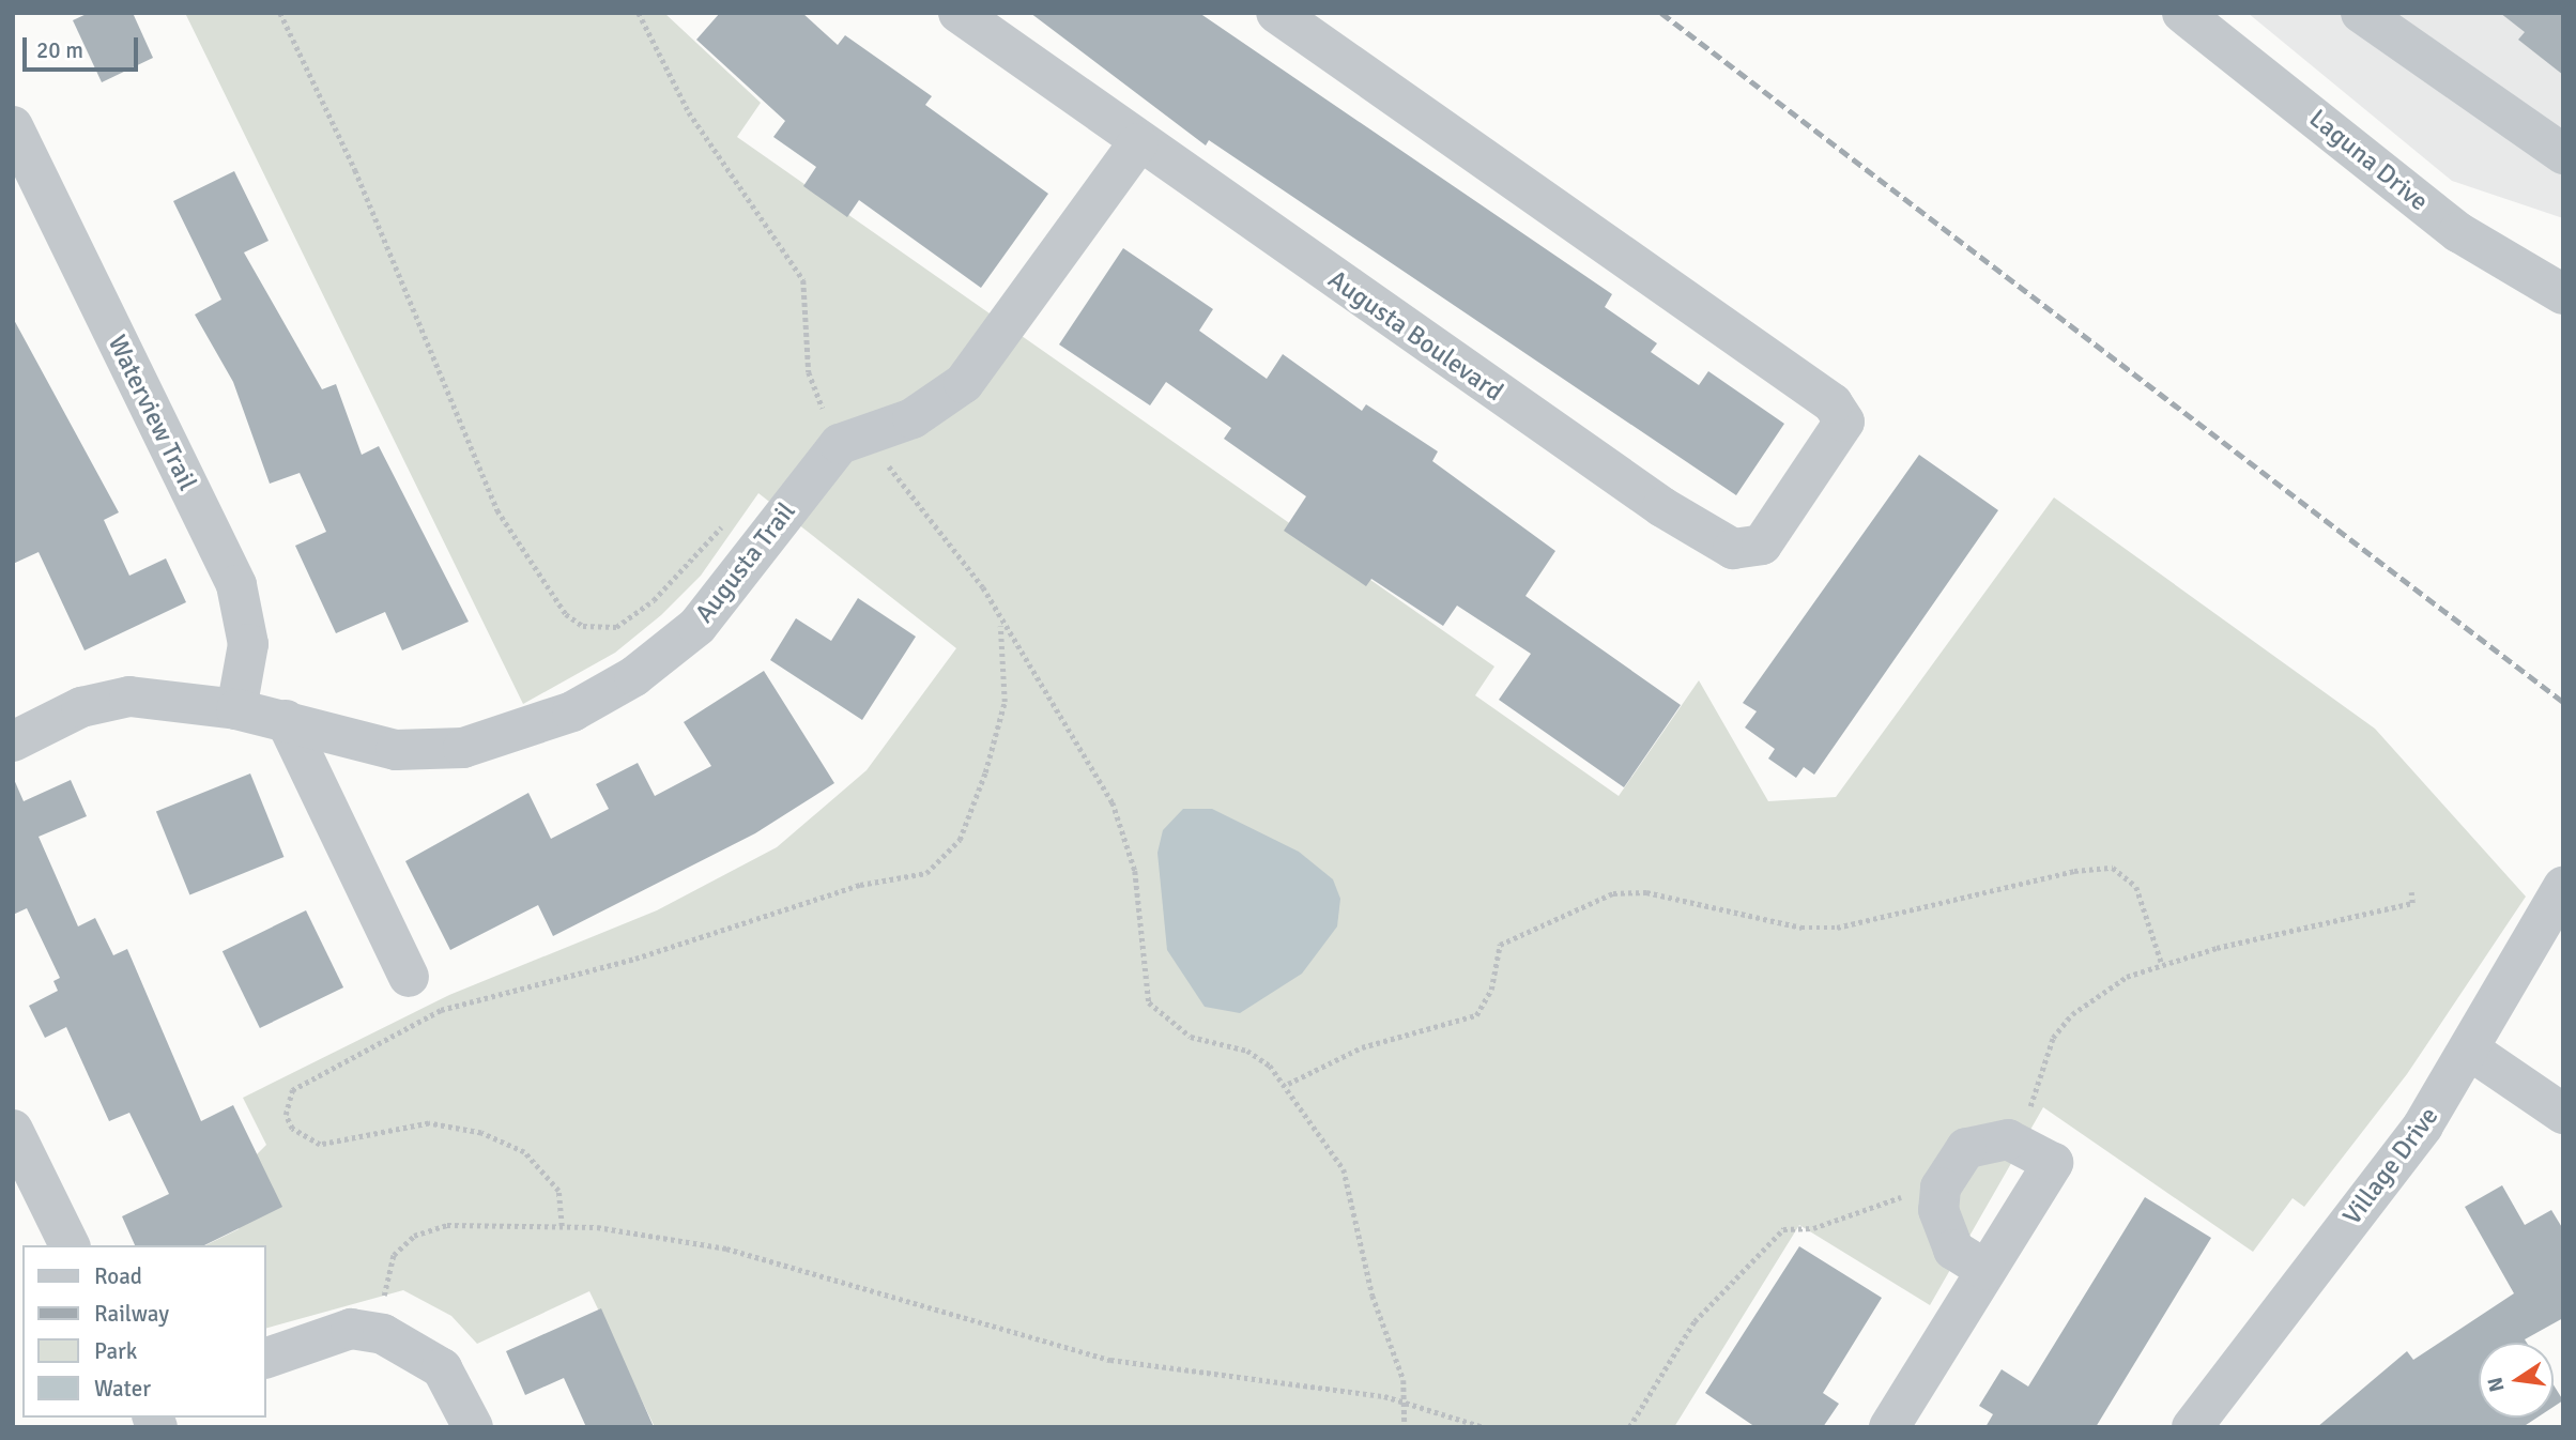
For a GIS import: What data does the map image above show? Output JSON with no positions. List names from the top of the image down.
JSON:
{
  "streets": {
    "street": [
      "Laguna Drive",
      "Augusta Boulevard",
      "Waterview Trail",
      "Augusta Trail",
      "Village Drive"
    ]
  },
  "crossings": [
    ["Waterview Trail", "Augusta Trail"]
  ],
  "legend": [
    "Road",
    "Railway",
    "Park",
    "Water"
  ],
  "scale_bar": "20 m",
  "north": "left"
}
